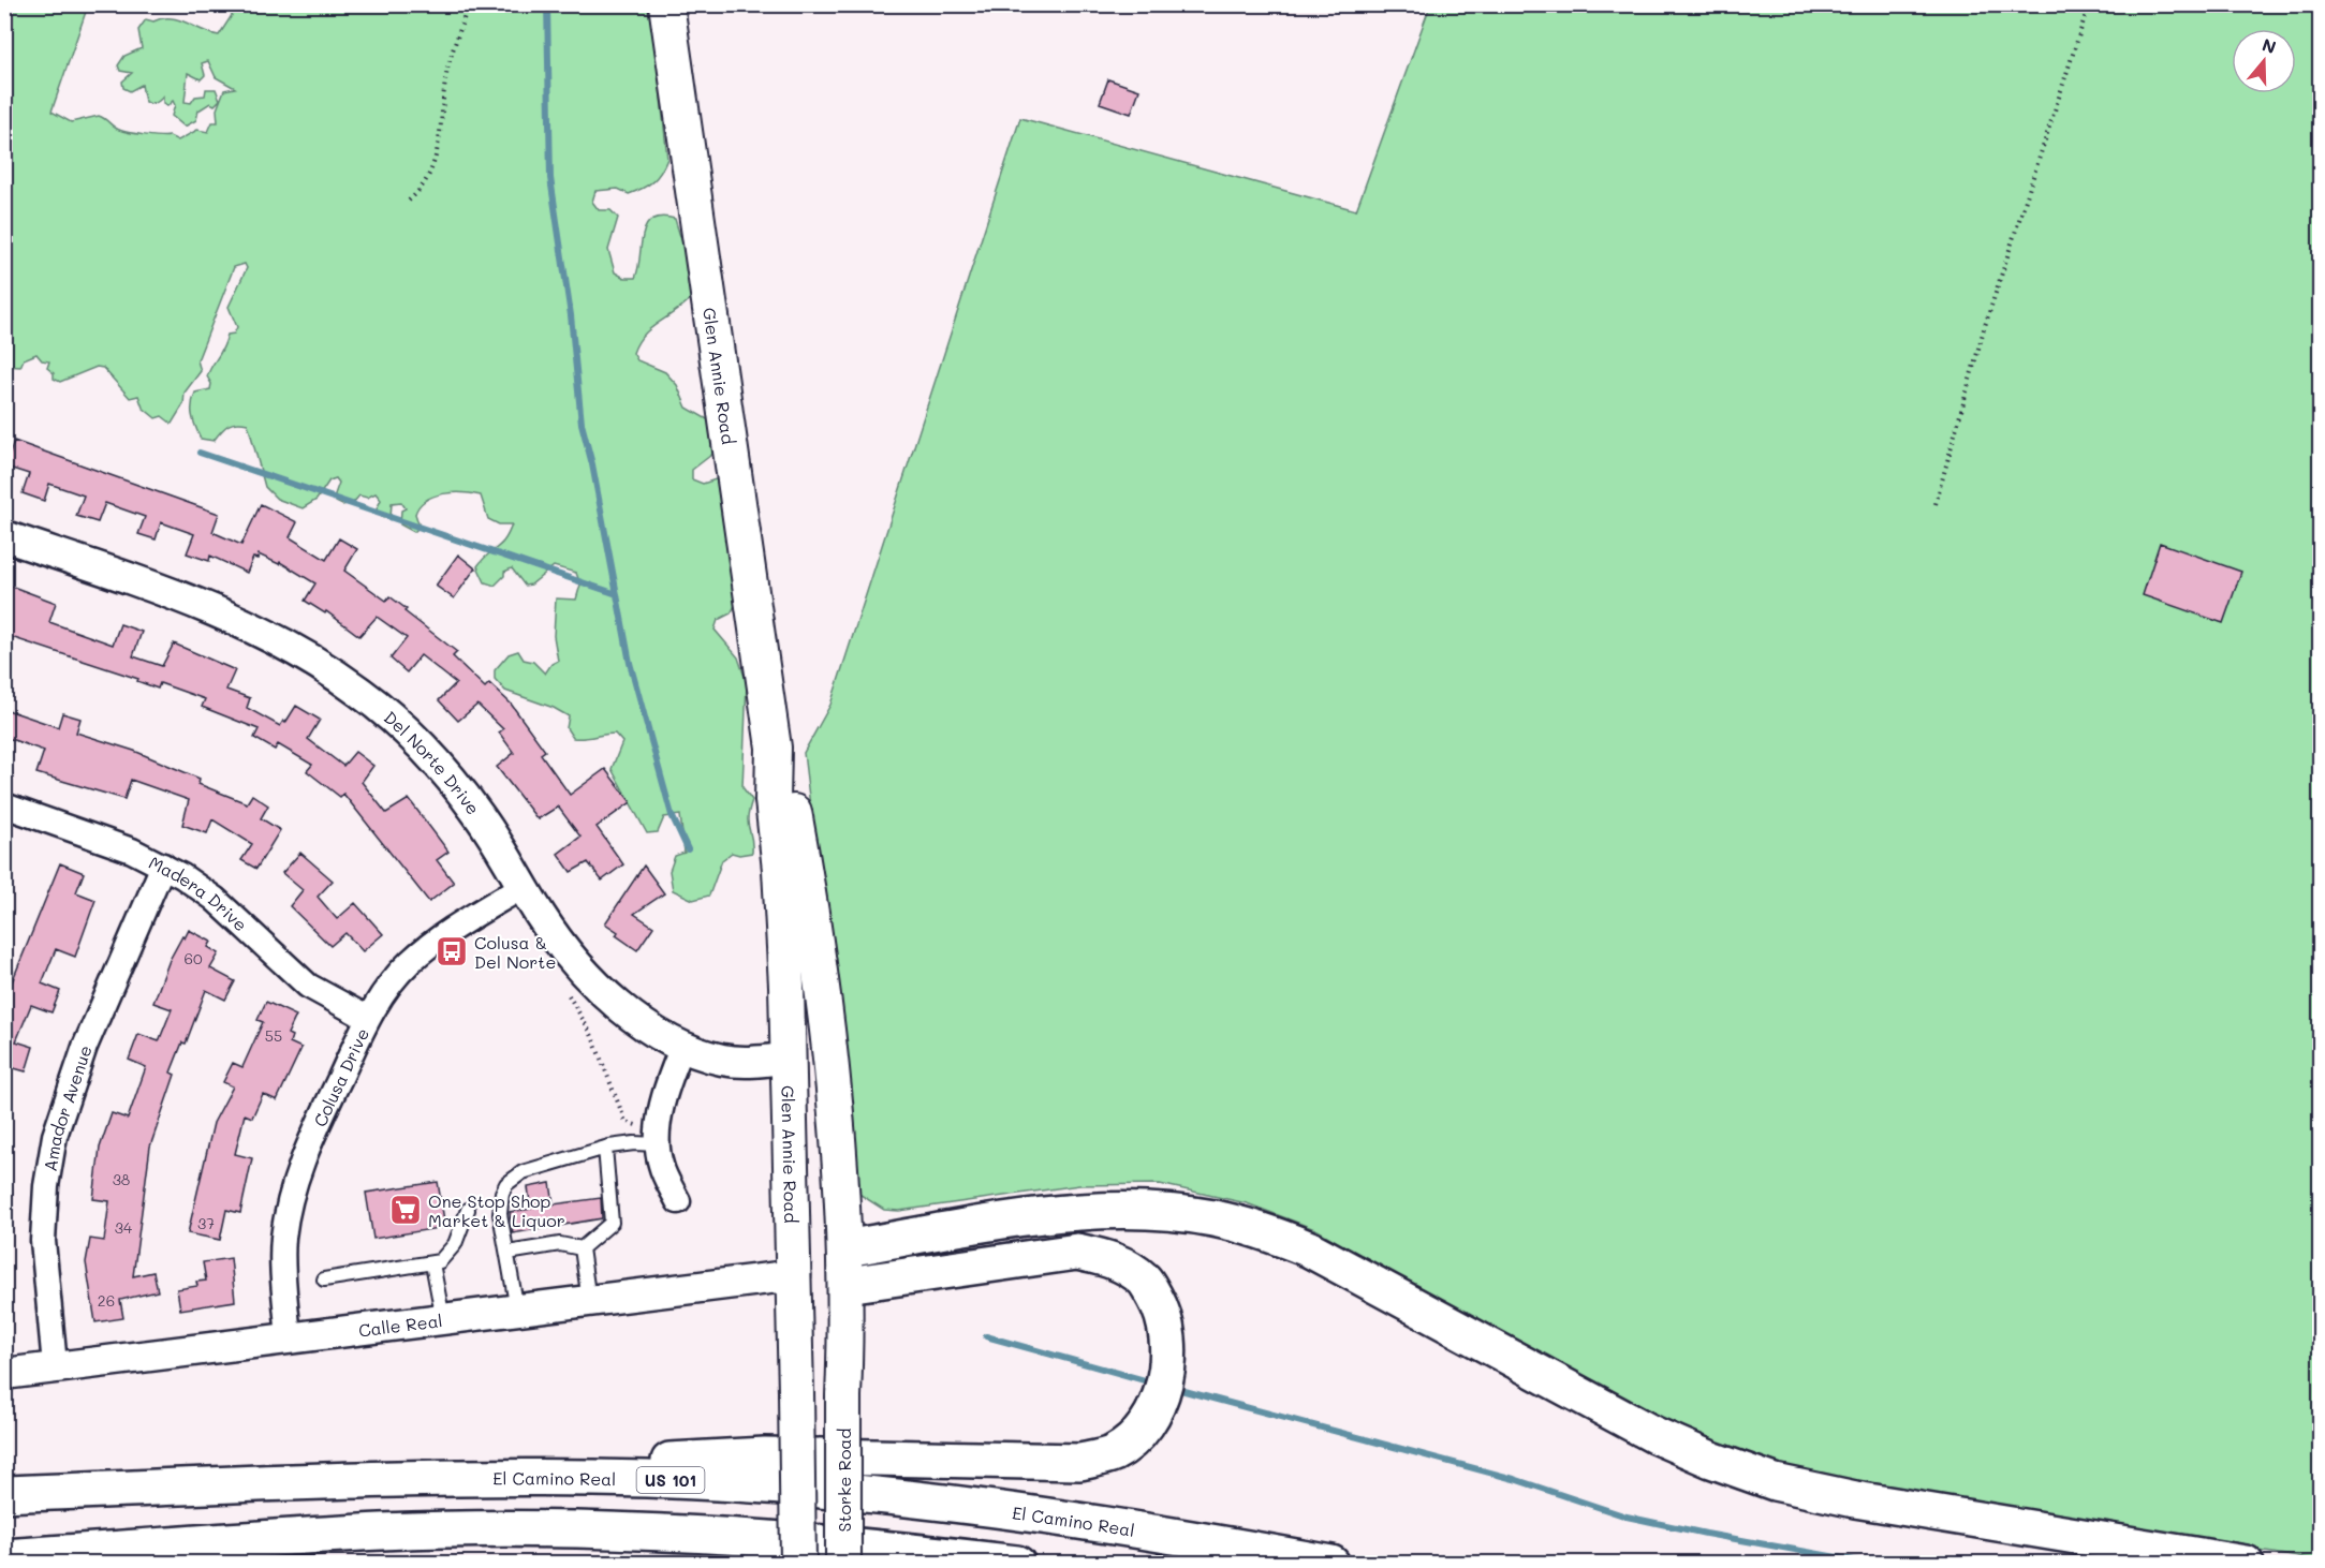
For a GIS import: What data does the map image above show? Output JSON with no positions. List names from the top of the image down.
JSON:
{
  "streets": {
    "highway": ["El Camino Real", "US 101"],
    "main road": ["Glen Annie Road", "Storke Road"],
    "street": [
      "Del Norte Drive",
      "Madera Drive",
      "Colusa Drive",
      "Amador Avenue",
      "Calle Real"
    ]
  },
  "crossings": [
    ["Glen Annie Road", "Del Norte Drive"],
    ["Glen Annie Road", "Calle Real"],
    ["Glen Annie Road", "Storke Road"],
    ["Del Norte Drive", "Colusa Drive"],
    ["Madera Drive", "Colusa Drive"],
    ["Madera Drive", "Amador Avenue"],
    ["Colusa Drive", "Calle Real"],
    ["Amador Avenue", "Calle Real"]
  ],
  "places": {
    "bus stop": ["Colusa & Del Norte"],
    "supermarket": ["One Stop Shop Market & Liquor"]
  },
  "house_numbers": [
    "60",
    "55",
    "38",
    "37",
    "34",
    "26"
  ],
  "north": "top"
}
